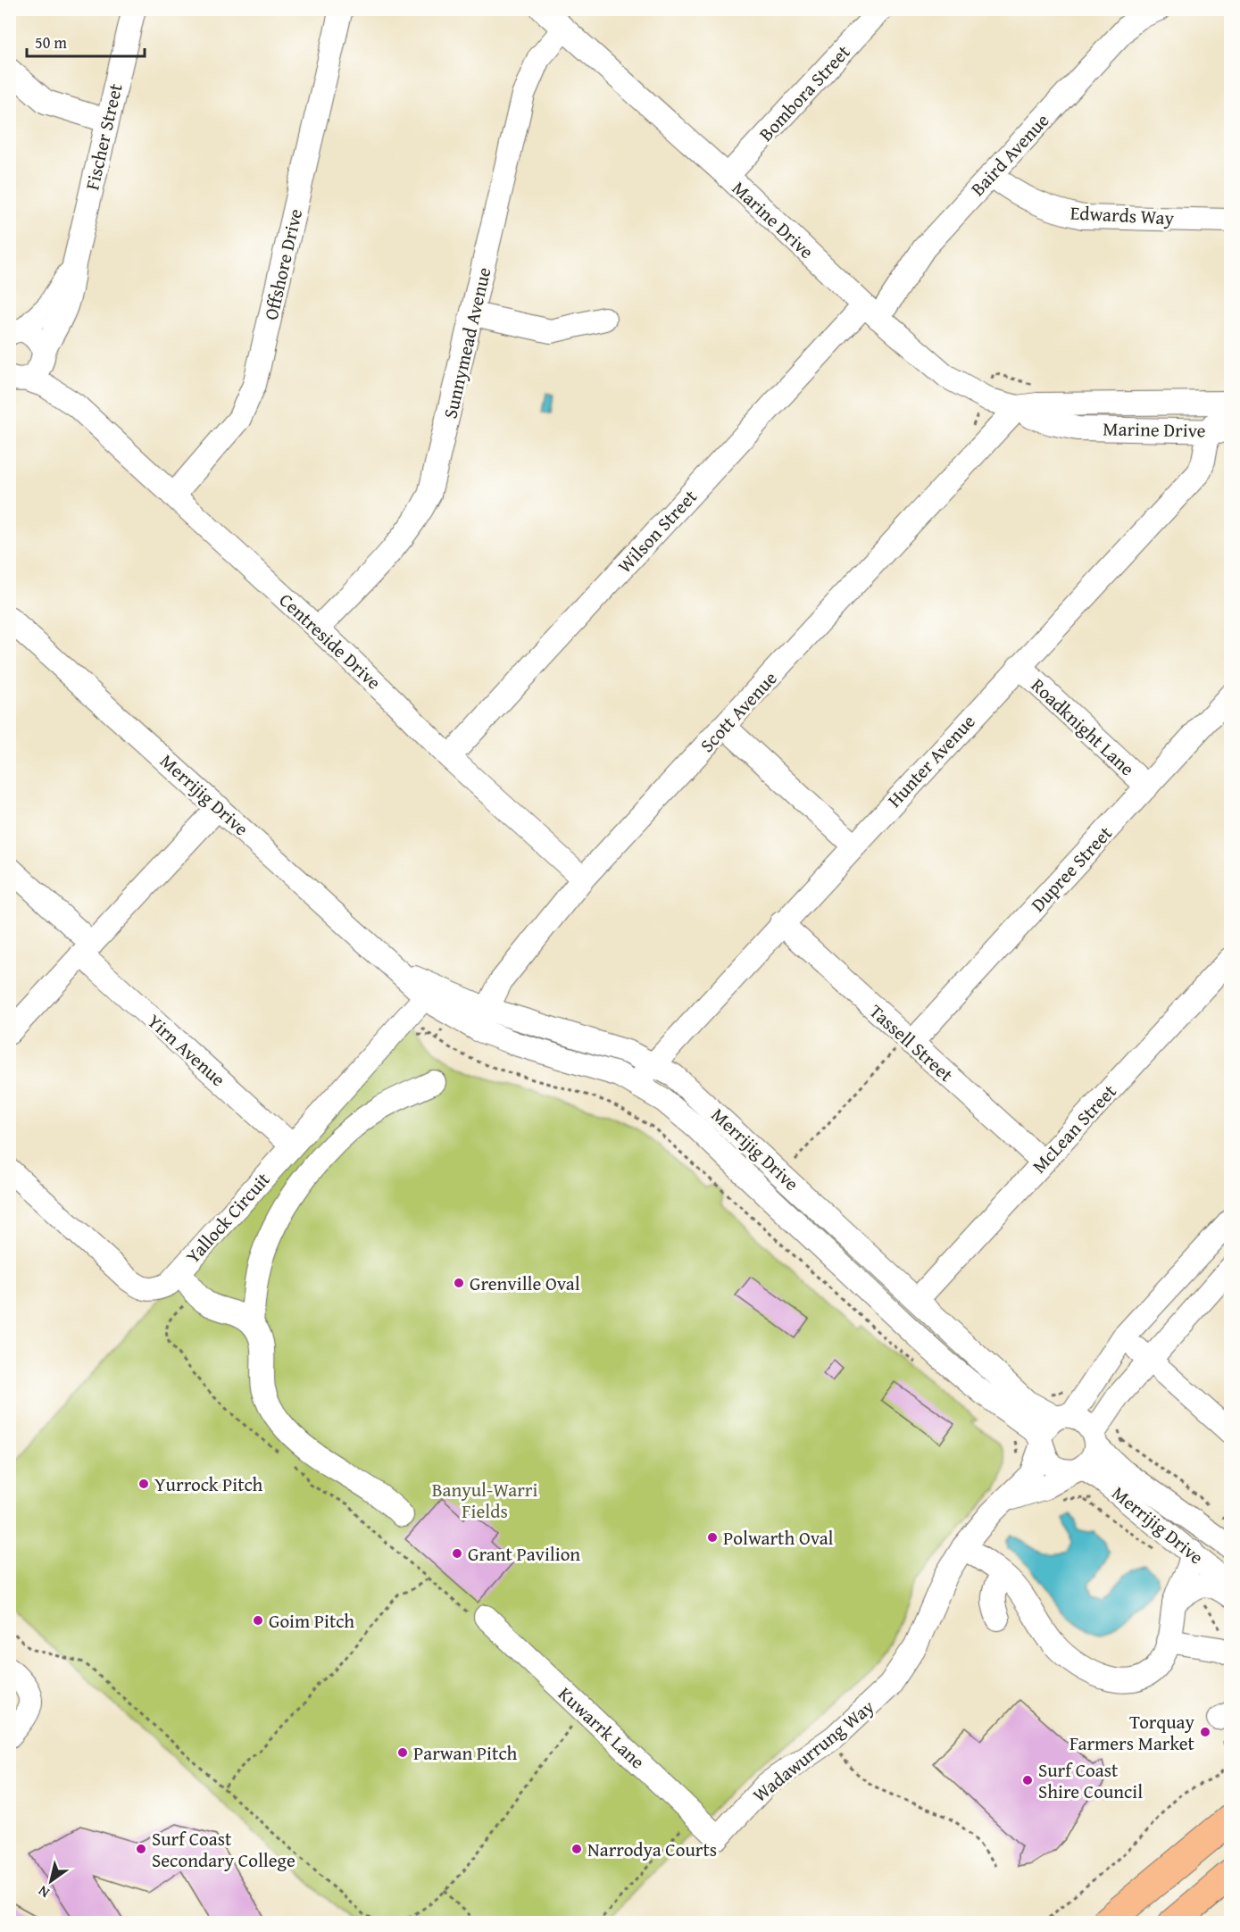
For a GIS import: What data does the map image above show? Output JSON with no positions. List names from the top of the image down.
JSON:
{
  "streets": {
    "street": [
      "Bombora Street",
      "Fischer Street",
      "Baird Avenue",
      "Edwards Way",
      "Marine Drive",
      "Offshore Drive",
      "Sunnymead Avenue",
      "Wilson Street",
      "Centreside Drive",
      "Scott Avenue",
      "Roadknight Lane",
      "Hunter Avenue",
      "Merrijig Drive",
      "Dupree Street",
      "Tassell Street",
      "Yirn Avenue",
      "McLean Street",
      "Yallock Circuit",
      "Kuwarrk Lane",
      "Wadawurrung Way"
    ]
  },
  "crossings": [
    ["Bombora Street", "Marine Drive"],
    ["Fischer Street", "Centreside Drive"],
    ["Baird Avenue", "Edwards Way"],
    ["Baird Avenue", "Marine Drive"],
    ["Baird Avenue", "Wilson Street"],
    ["Marine Drive", "Sunnymead Avenue"],
    ["Marine Drive", "Wilson Street"],
    ["Marine Drive", "Scott Avenue"],
    ["Marine Drive", "Hunter Avenue"],
    ["Offshore Drive", "Centreside Drive"],
    ["Sunnymead Avenue", "Centreside Drive"],
    ["Wilson Street", "Centreside Drive"],
    ["Centreside Drive", "Scott Avenue"],
    ["Scott Avenue", "Merrijig Drive"],
    ["Roadknight Lane", "Hunter Avenue"],
    ["Roadknight Lane", "Dupree Street"],
    ["Hunter Avenue", "Merrijig Drive"],
    ["Hunter Avenue", "Tassell Street"],
    ["Merrijig Drive", "McLean Street"],
    ["Merrijig Drive", "Yallock Circuit"],
    ["Merrijig Drive", "Wadawurrung Way"],
    ["Dupree Street", "Tassell Street"],
    ["Tassell Street", "McLean Street"],
    ["Yirn Avenue", "Yallock Circuit"],
    ["Kuwarrk Lane", "Wadawurrung Way"]
  ],
  "parks": ["Banyul-Warri Fields"],
  "places": [
    "Grenville Oval",
    "Yurrock Pitch",
    "Polwarth Oval",
    "Grant Pavilion",
    "Goim Pitch",
    "Torquay Farmers Market",
    "Parwan Pitch",
    "Surf Coast Shire Council",
    "Surf Coast Secondary College",
    "Narrodya Courts"
  ],
  "scale_bar": "50 m",
  "north": "bottom left"
}
